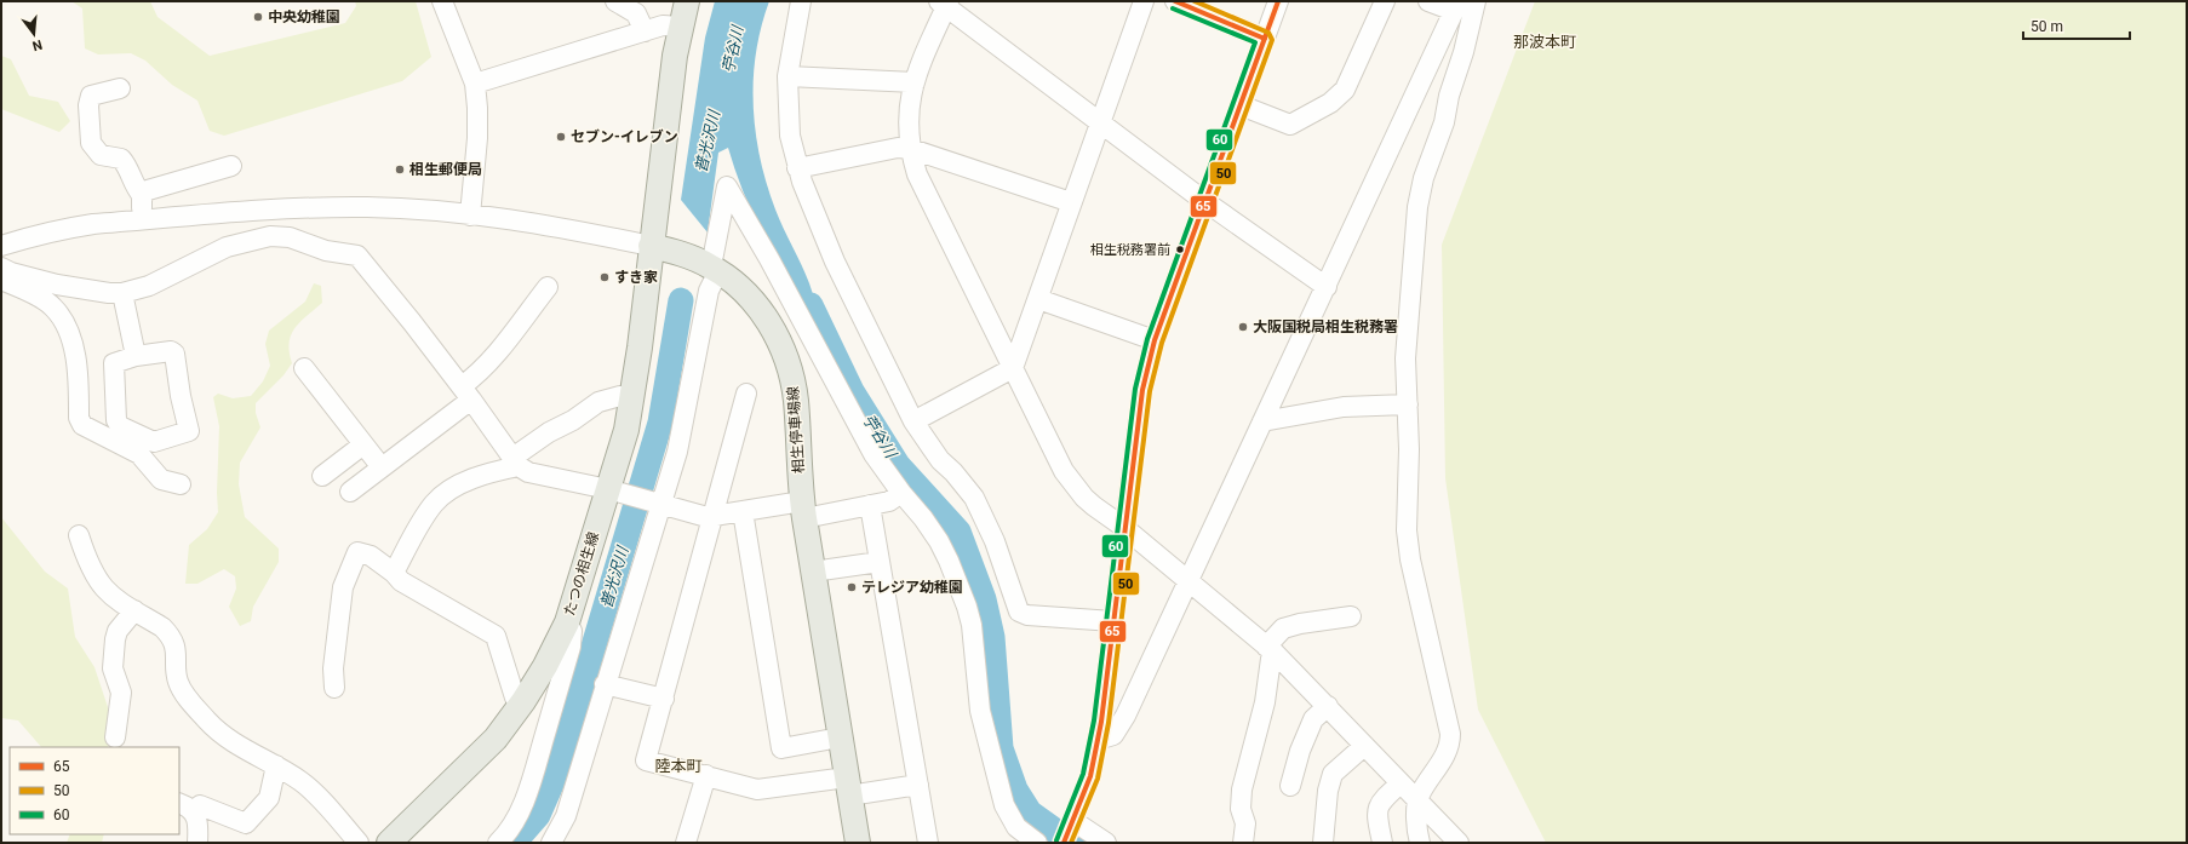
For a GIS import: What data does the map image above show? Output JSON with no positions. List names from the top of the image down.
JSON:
{
  "streets": {
    "main road": ["相生停車場線", "たつの相生線"]
  },
  "crossings": [
    ["相生停車場線", "たつの相生線"]
  ],
  "districts": ["那波本町", "陸本町"],
  "water": ["苧谷川", "普光沢川"],
  "places": [
    "中央幼稚園",
    "セブン-イレブン",
    "相生郵便局",
    "相生税務署前",
    "すき家",
    "大阪国税局相生税務署",
    "テレジア幼稚園"
  ],
  "lines": ["transit line 65", "transit line 50", "transit line 60"],
  "legend": ["65", "50", "60"],
  "scale_bar": "50 m",
  "north": "bottom"
}
